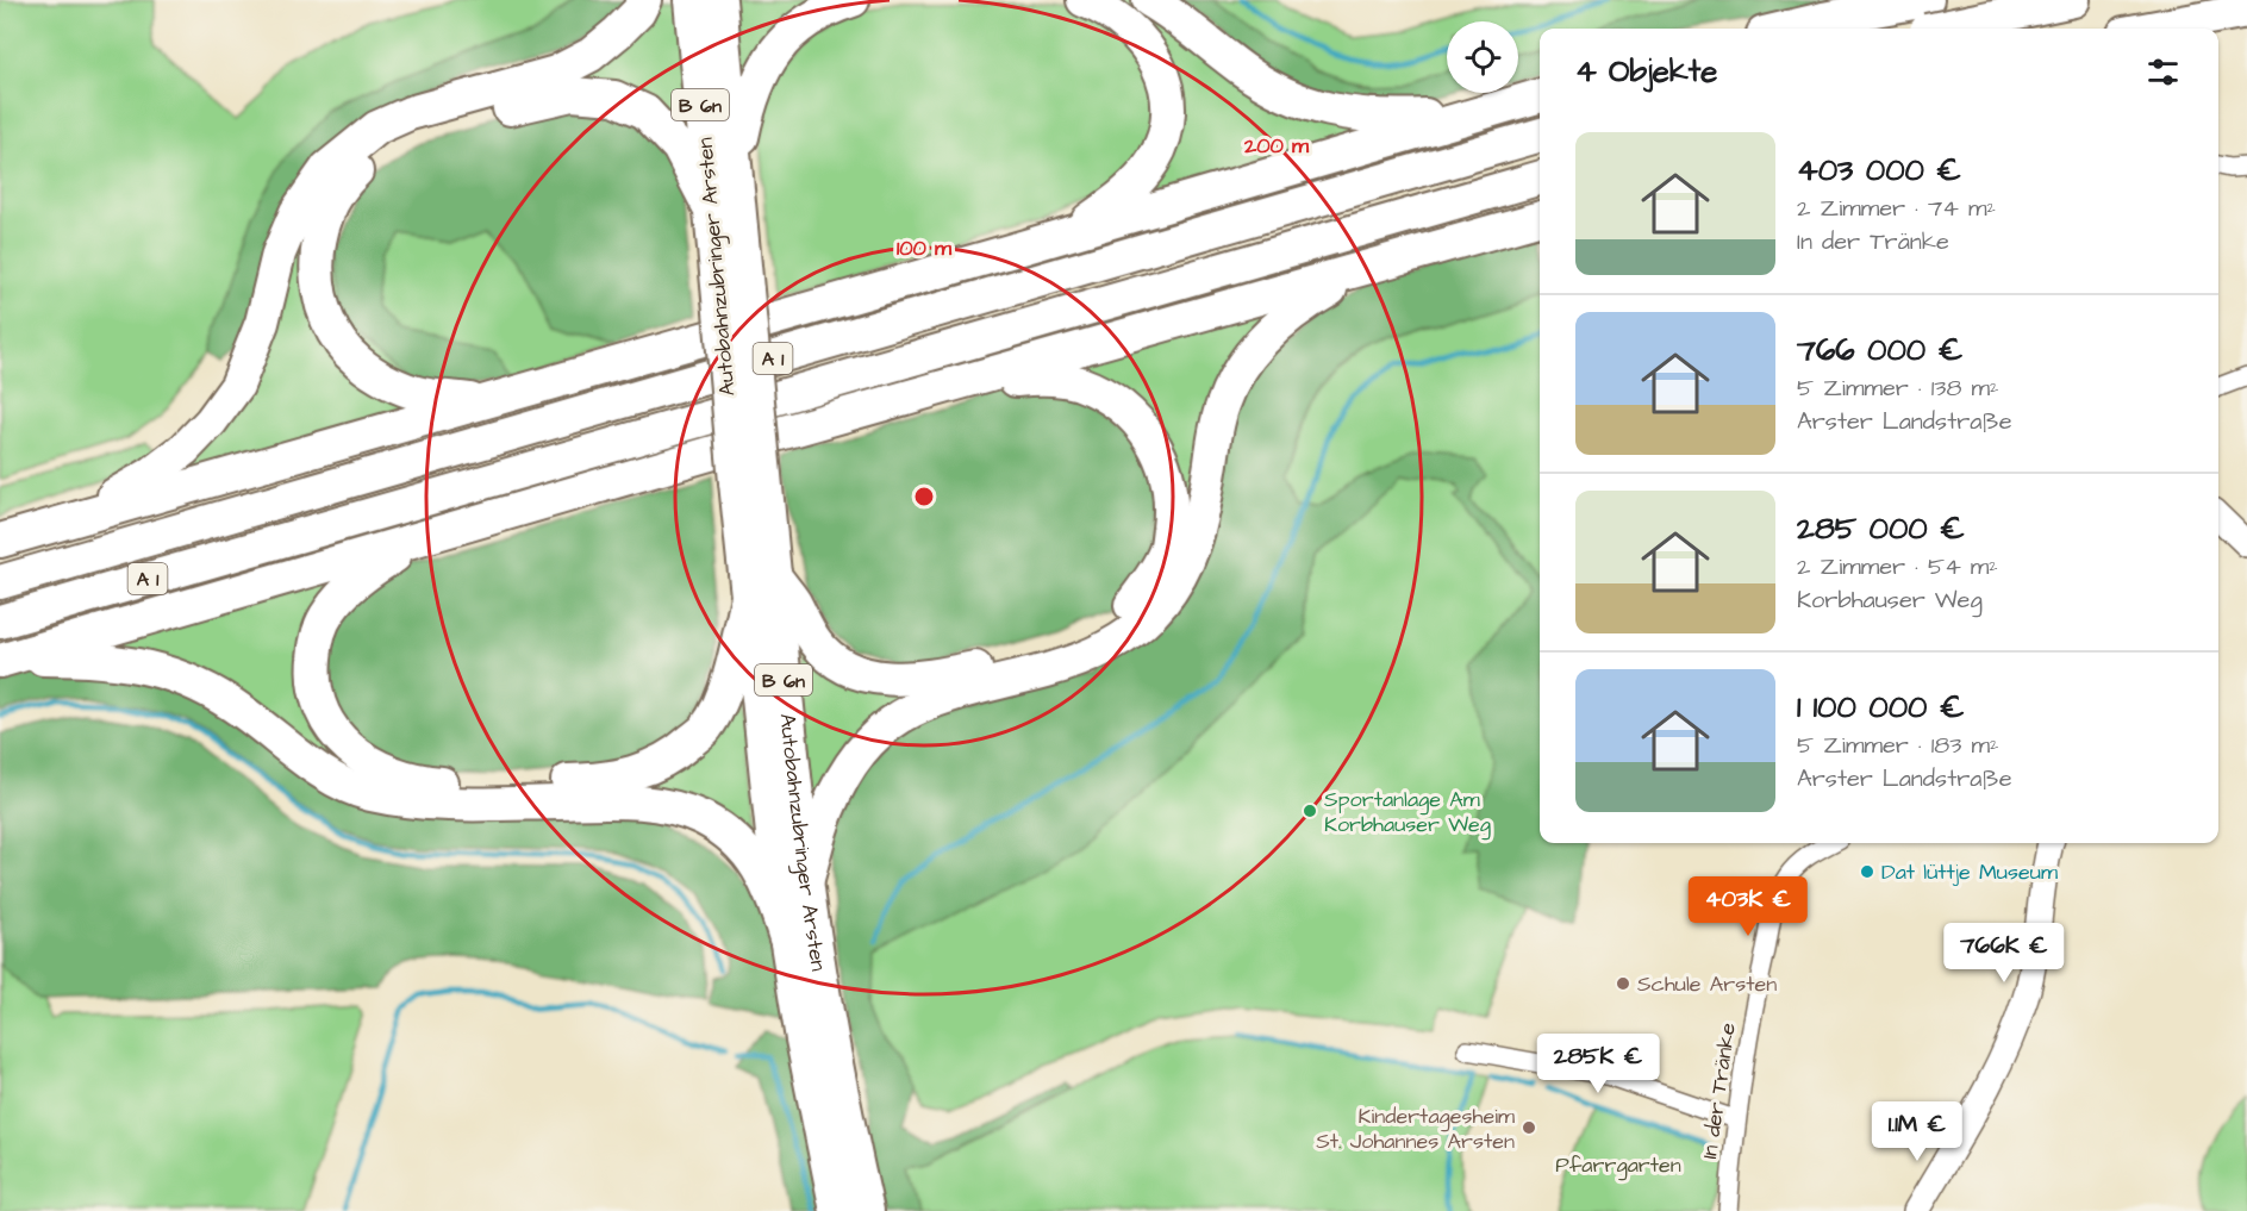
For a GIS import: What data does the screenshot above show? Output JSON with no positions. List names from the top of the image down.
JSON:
{
  "streets": {
    "highway": ["B 6n", "Autobahnzubringer Arsten", "A 1"],
    "street": ["In der Tränke"]
  },
  "parks": ["Pfarrgarten"],
  "places": [
    "Sportanlage Am Korbhauser Weg",
    "Dat lüttje Museum",
    "Schule Arsten",
    "Kindertagesheim St. Johannes Arsten"
  ],
  "page": {
    "heading": "4 Objekte",
    "list": [
      {
        "name": "403 000 €",
        "note": "2 Zimmer · 74 m² · In der Tränke"
      },
      {
        "name": "766 000 €",
        "note": "5 Zimmer · 138 m² · Arster Landstraße"
      },
      {
        "name": "285 000 €",
        "note": "2 Zimmer · 54 m² · Korbhauser Weg"
      },
      {
        "name": "1 100 000 €",
        "note": "5 Zimmer · 183 m² · Arster Landstraße"
      }
    ],
    "price": [
      "403K €",
      "766K €",
      "285K €",
      "1.1M €"
    ]
  },
  "rings": ["200 m", "100 m"]
}
